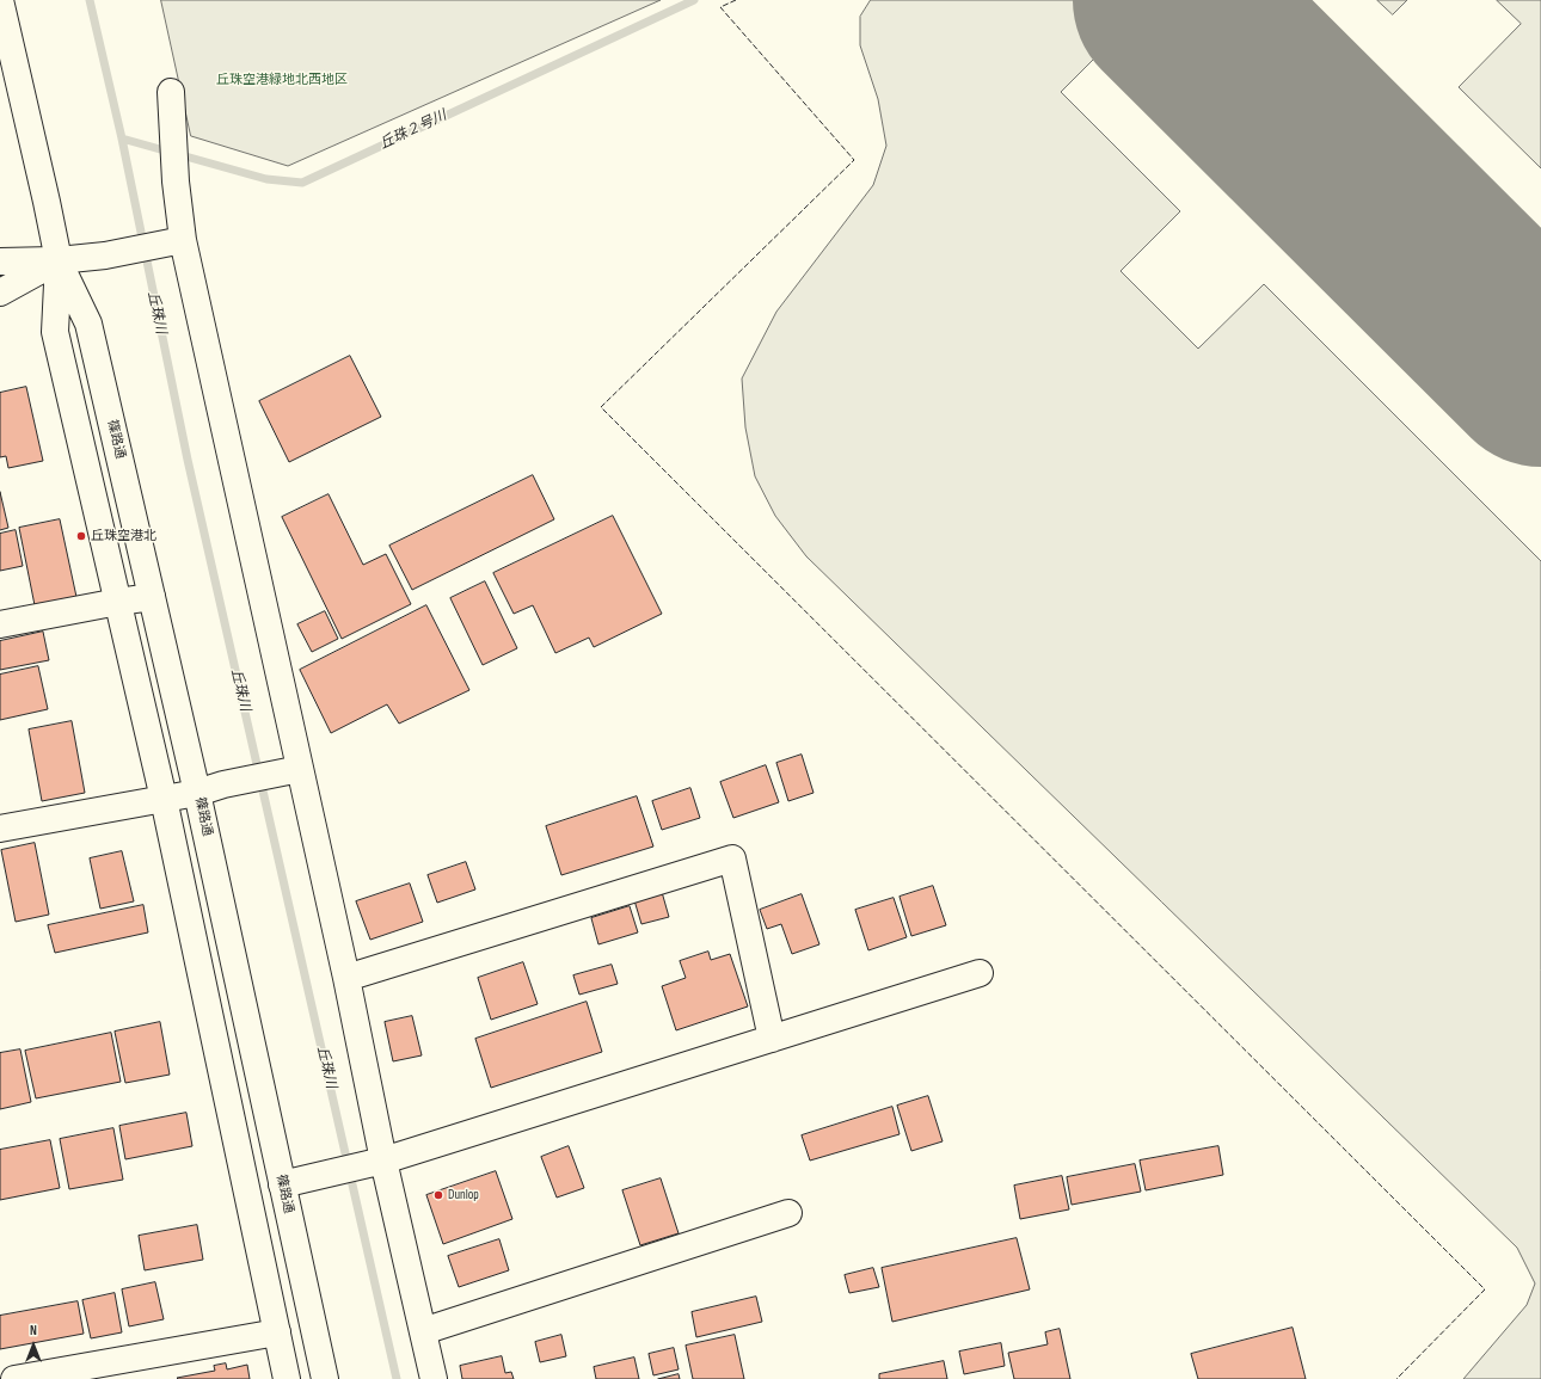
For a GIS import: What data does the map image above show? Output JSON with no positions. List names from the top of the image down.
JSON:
{
  "streets": {
    "street": ["篠路通"]
  },
  "water": ["丘珠２号川", "丘珠川"],
  "parks": ["丘珠空港緑地北西地区"],
  "places": ["丘珠空港北", "Dunlop"],
  "north": "top"
}
